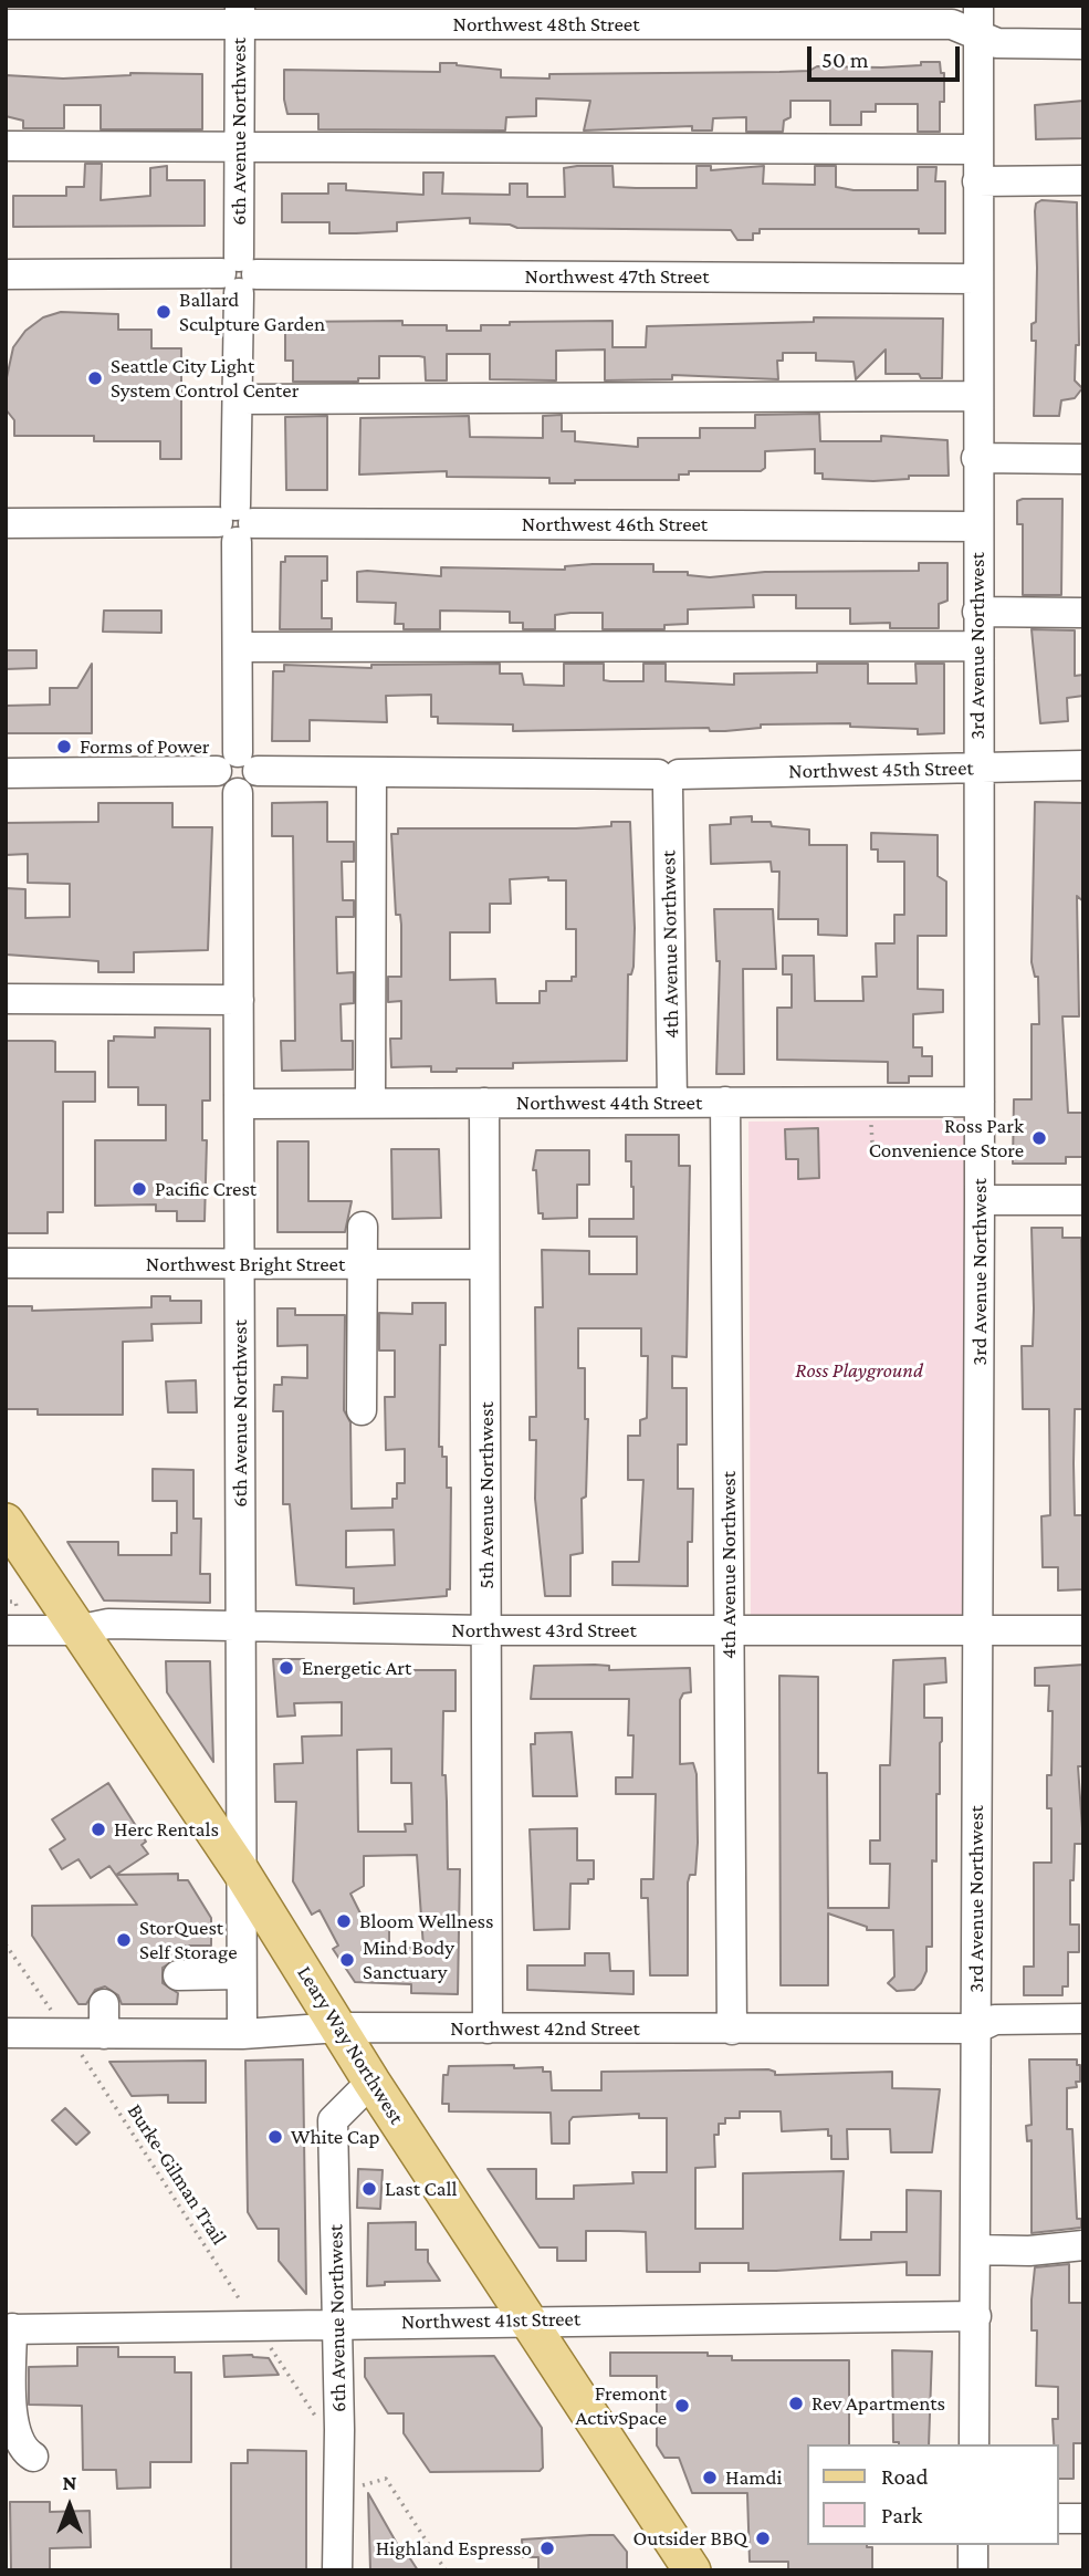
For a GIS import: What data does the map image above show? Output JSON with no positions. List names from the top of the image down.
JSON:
{
  "streets": {
    "main road": ["Leary Way Northwest"],
    "street": [
      "Northwest 48th Street",
      "6th Avenue Northwest",
      "Northwest 47th Street",
      "Northwest 46th Street",
      "3rd Avenue Northwest",
      "Northwest 45th Street",
      "4th Avenue Northwest",
      "Northwest 44th Street",
      "Northwest Bright Street",
      "5th Avenue Northwest",
      "Northwest 43rd Street",
      "Northwest 42nd Street",
      "Northwest 41st Street"
    ],
    "path": ["Burke-Gilman Trail"]
  },
  "crossings": [
    ["Northwest 48th Street", "6th Avenue Northwest"],
    ["Northwest 48th Street", "3rd Avenue Northwest"],
    ["6th Avenue Northwest", "Northwest 47th Street"],
    ["6th Avenue Northwest", "Northwest 46th Street"],
    ["6th Avenue Northwest", "Northwest 45th Street"],
    ["6th Avenue Northwest", "Northwest 44th Street"],
    ["6th Avenue Northwest", "Northwest Bright Street"],
    ["6th Avenue Northwest", "Northwest 43rd Street"],
    ["6th Avenue Northwest", "Northwest 42nd Street"],
    ["6th Avenue Northwest", "Leary Way Northwest"],
    ["6th Avenue Northwest", "Northwest 41st Street"],
    ["Northwest 47th Street", "3rd Avenue Northwest"],
    ["Northwest 46th Street", "3rd Avenue Northwest"],
    ["3rd Avenue Northwest", "Northwest 45th Street"],
    ["3rd Avenue Northwest", "Northwest 44th Street"],
    ["3rd Avenue Northwest", "Northwest 43rd Street"],
    ["3rd Avenue Northwest", "Northwest 42nd Street"],
    ["3rd Avenue Northwest", "Northwest 41st Street"],
    ["Northwest 45th Street", "4th Avenue Northwest"],
    ["4th Avenue Northwest", "Northwest 44th Street"],
    ["4th Avenue Northwest", "Northwest 43rd Street"],
    ["4th Avenue Northwest", "Northwest 42nd Street"],
    ["Northwest 44th Street", "5th Avenue Northwest"],
    ["Northwest Bright Street", "5th Avenue Northwest"],
    ["5th Avenue Northwest", "Northwest 43rd Street"],
    ["5th Avenue Northwest", "Northwest 42nd Street"],
    ["Northwest 43rd Street", "Leary Way Northwest"],
    ["Northwest 42nd Street", "Leary Way Northwest"],
    ["Leary Way Northwest", "Northwest 41st Street"]
  ],
  "parks": ["Ross Playground"],
  "places": [
    "Ballard Sculpture Garden",
    "Seattle City Light System Control Center",
    "Forms of Power",
    "Ross Park Convenience Store",
    "Pacific Crest",
    "Energetic Art",
    "Herc Rentals",
    "Bloom Wellness",
    "StorQuest Self Storage",
    "Mind Body Sanctuary",
    "White Cap",
    "Last Call",
    "Rev Apartments",
    "Fremont ActivSpace",
    "Hamdi",
    "Outsider BBQ",
    "Highland Espresso"
  ],
  "legend": ["Road", "Park"],
  "scale_bar": "50 m",
  "north": "top"
}
